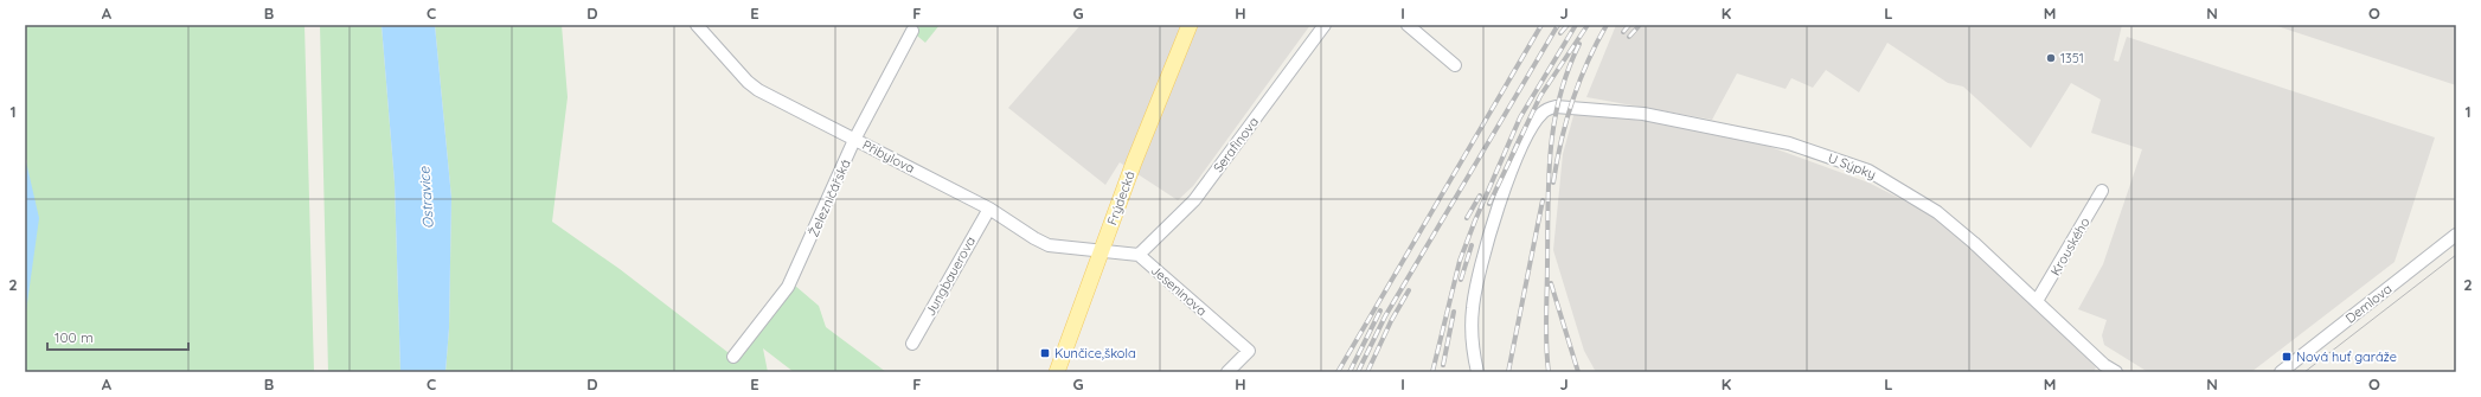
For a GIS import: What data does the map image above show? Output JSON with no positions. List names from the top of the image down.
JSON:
{
  "streets": {
    "main road": ["Frýdecká"],
    "street": [
      "Serafinova",
      "Přibylova",
      "U Sýpky",
      "Železničářská",
      "Krouského",
      "Jungbauerova",
      "Jeseninova",
      "Demlova"
    ]
  },
  "crossings": [
    ["Serafinova", "Jeseninova"],
    ["Přibylova", "Železničářská"],
    ["Přibylova", "Frýdecká"],
    ["Přibylova", "Jungbauerova"],
    ["Přibylova", "Jeseninova"],
    ["U Sýpky", "Krouského"],
    ["Frýdecká", "Jeseninova"]
  ],
  "water": ["Ostravice"],
  "places": {
    "other": ["1351"],
    "transit": ["Kunčice,škola", "Nová huť garáže"]
  },
  "scale_bar": "100 m",
  "grid": {
    "columns": [
      "A",
      "B",
      "C",
      "D",
      "E",
      "F",
      "G",
      "H",
      "I",
      "J",
      "K",
      "L",
      "M",
      "N",
      "O"
    ],
    "rows": ["1", "2"]
  }
}
